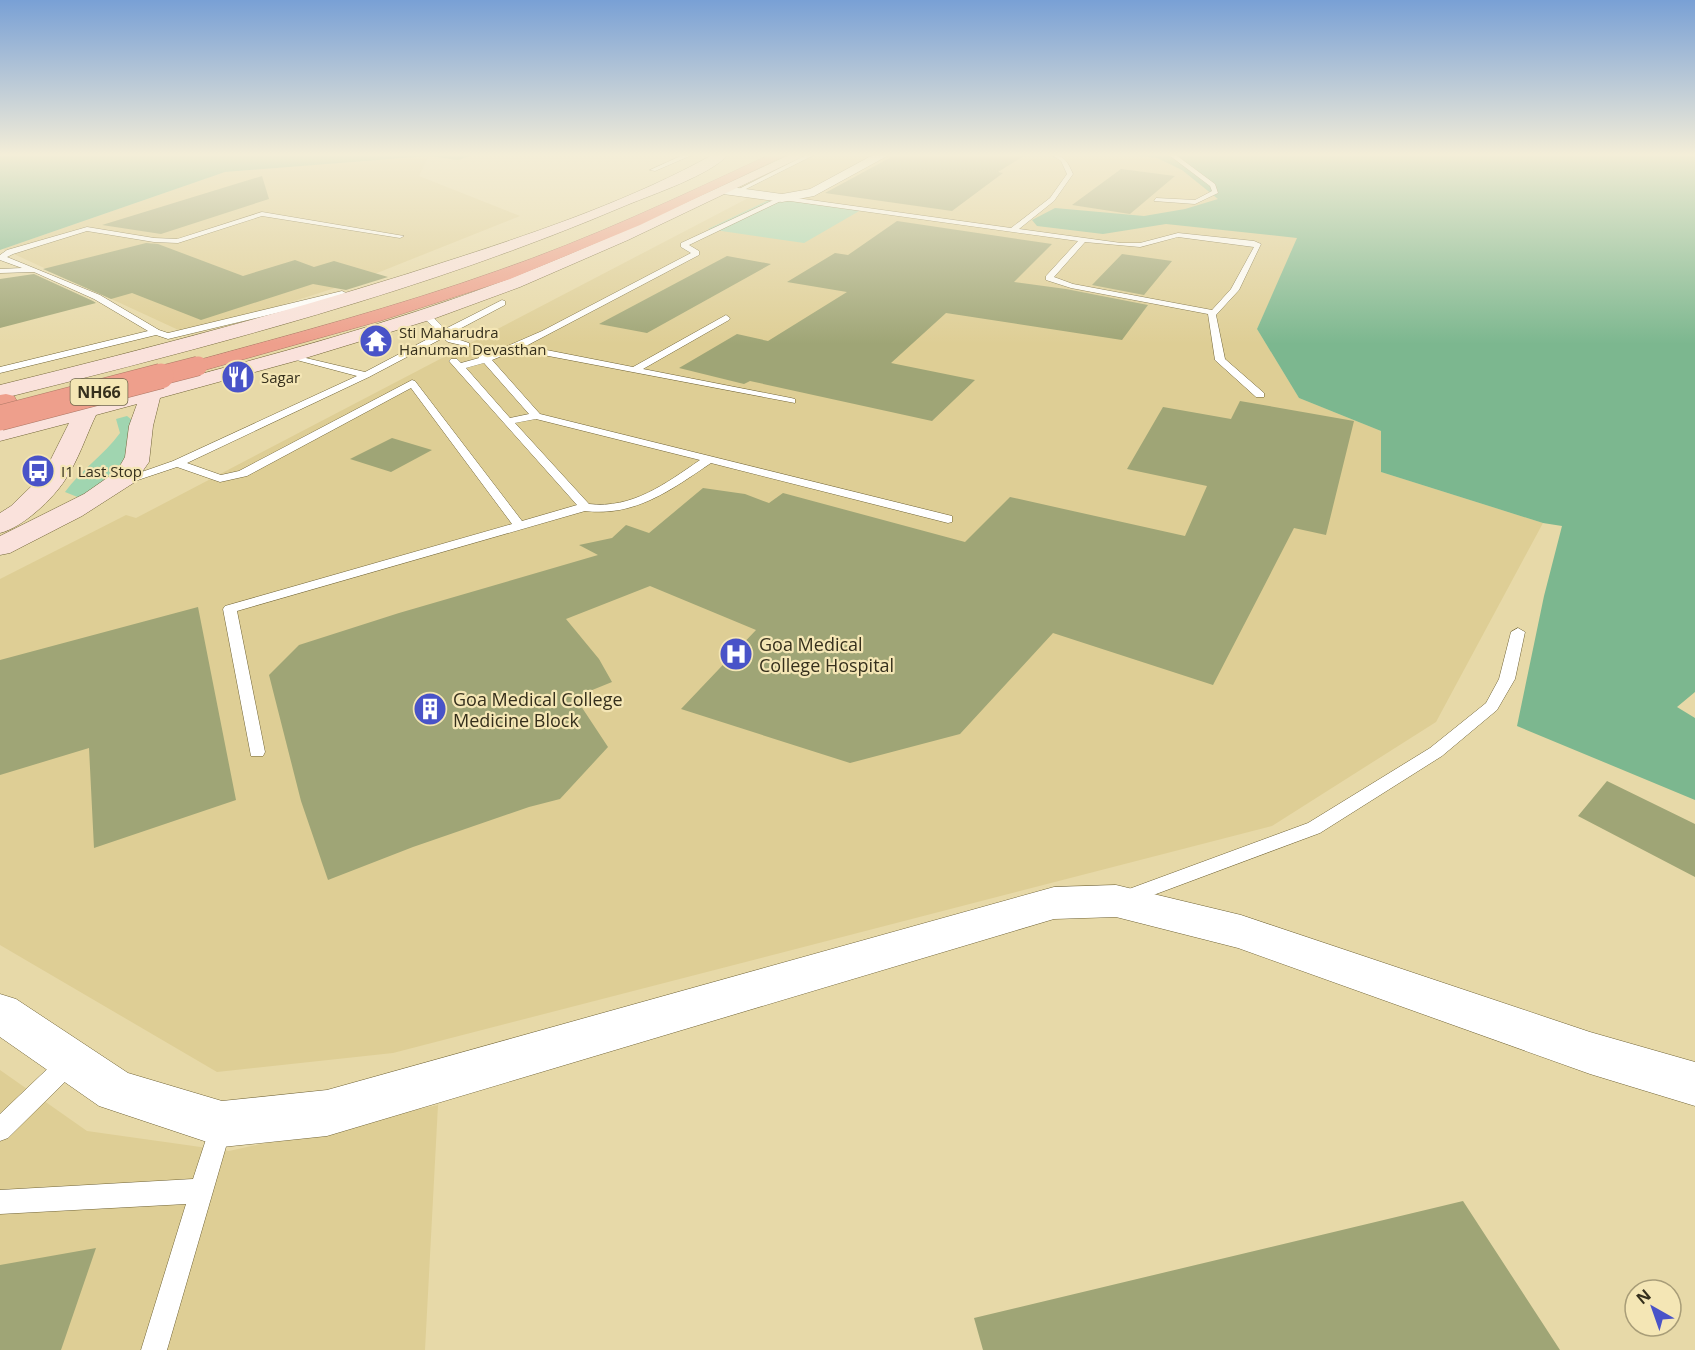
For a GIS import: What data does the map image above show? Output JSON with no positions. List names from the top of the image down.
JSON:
{
  "streets": {
    "highway": ["NH66"]
  },
  "places": {
    "temple": ["Sti Maharudra Hanuman Devasthan"],
    "restaurant": ["Sagar"],
    "bus stop": ["I1 Last Stop"],
    "hospital": ["Goa Medical College Hospital"],
    "building": ["Goa Medical College Medicine Block"]
  },
  "north": "top left"
}
